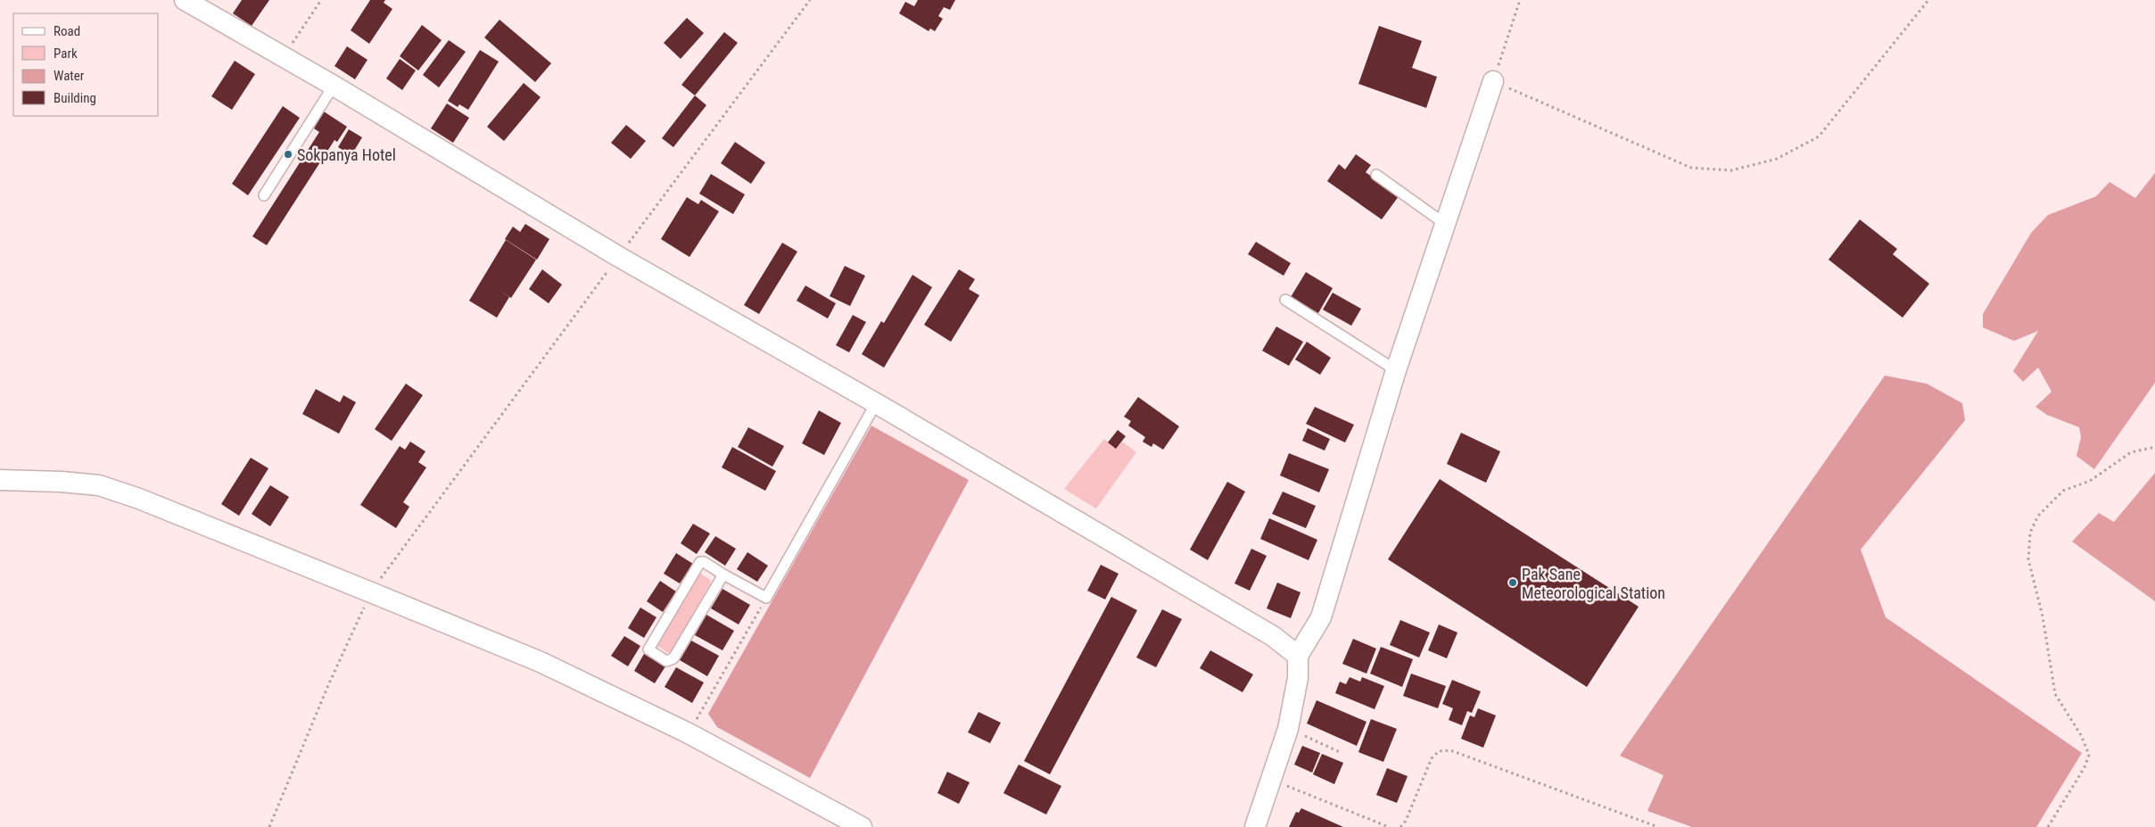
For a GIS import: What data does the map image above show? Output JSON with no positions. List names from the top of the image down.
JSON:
{
  "places": ["Sokpanya Hotel", "Pak Sane Meteorological Station"],
  "legend": [
    "Road",
    "Park",
    "Water",
    "Building"
  ]
}
